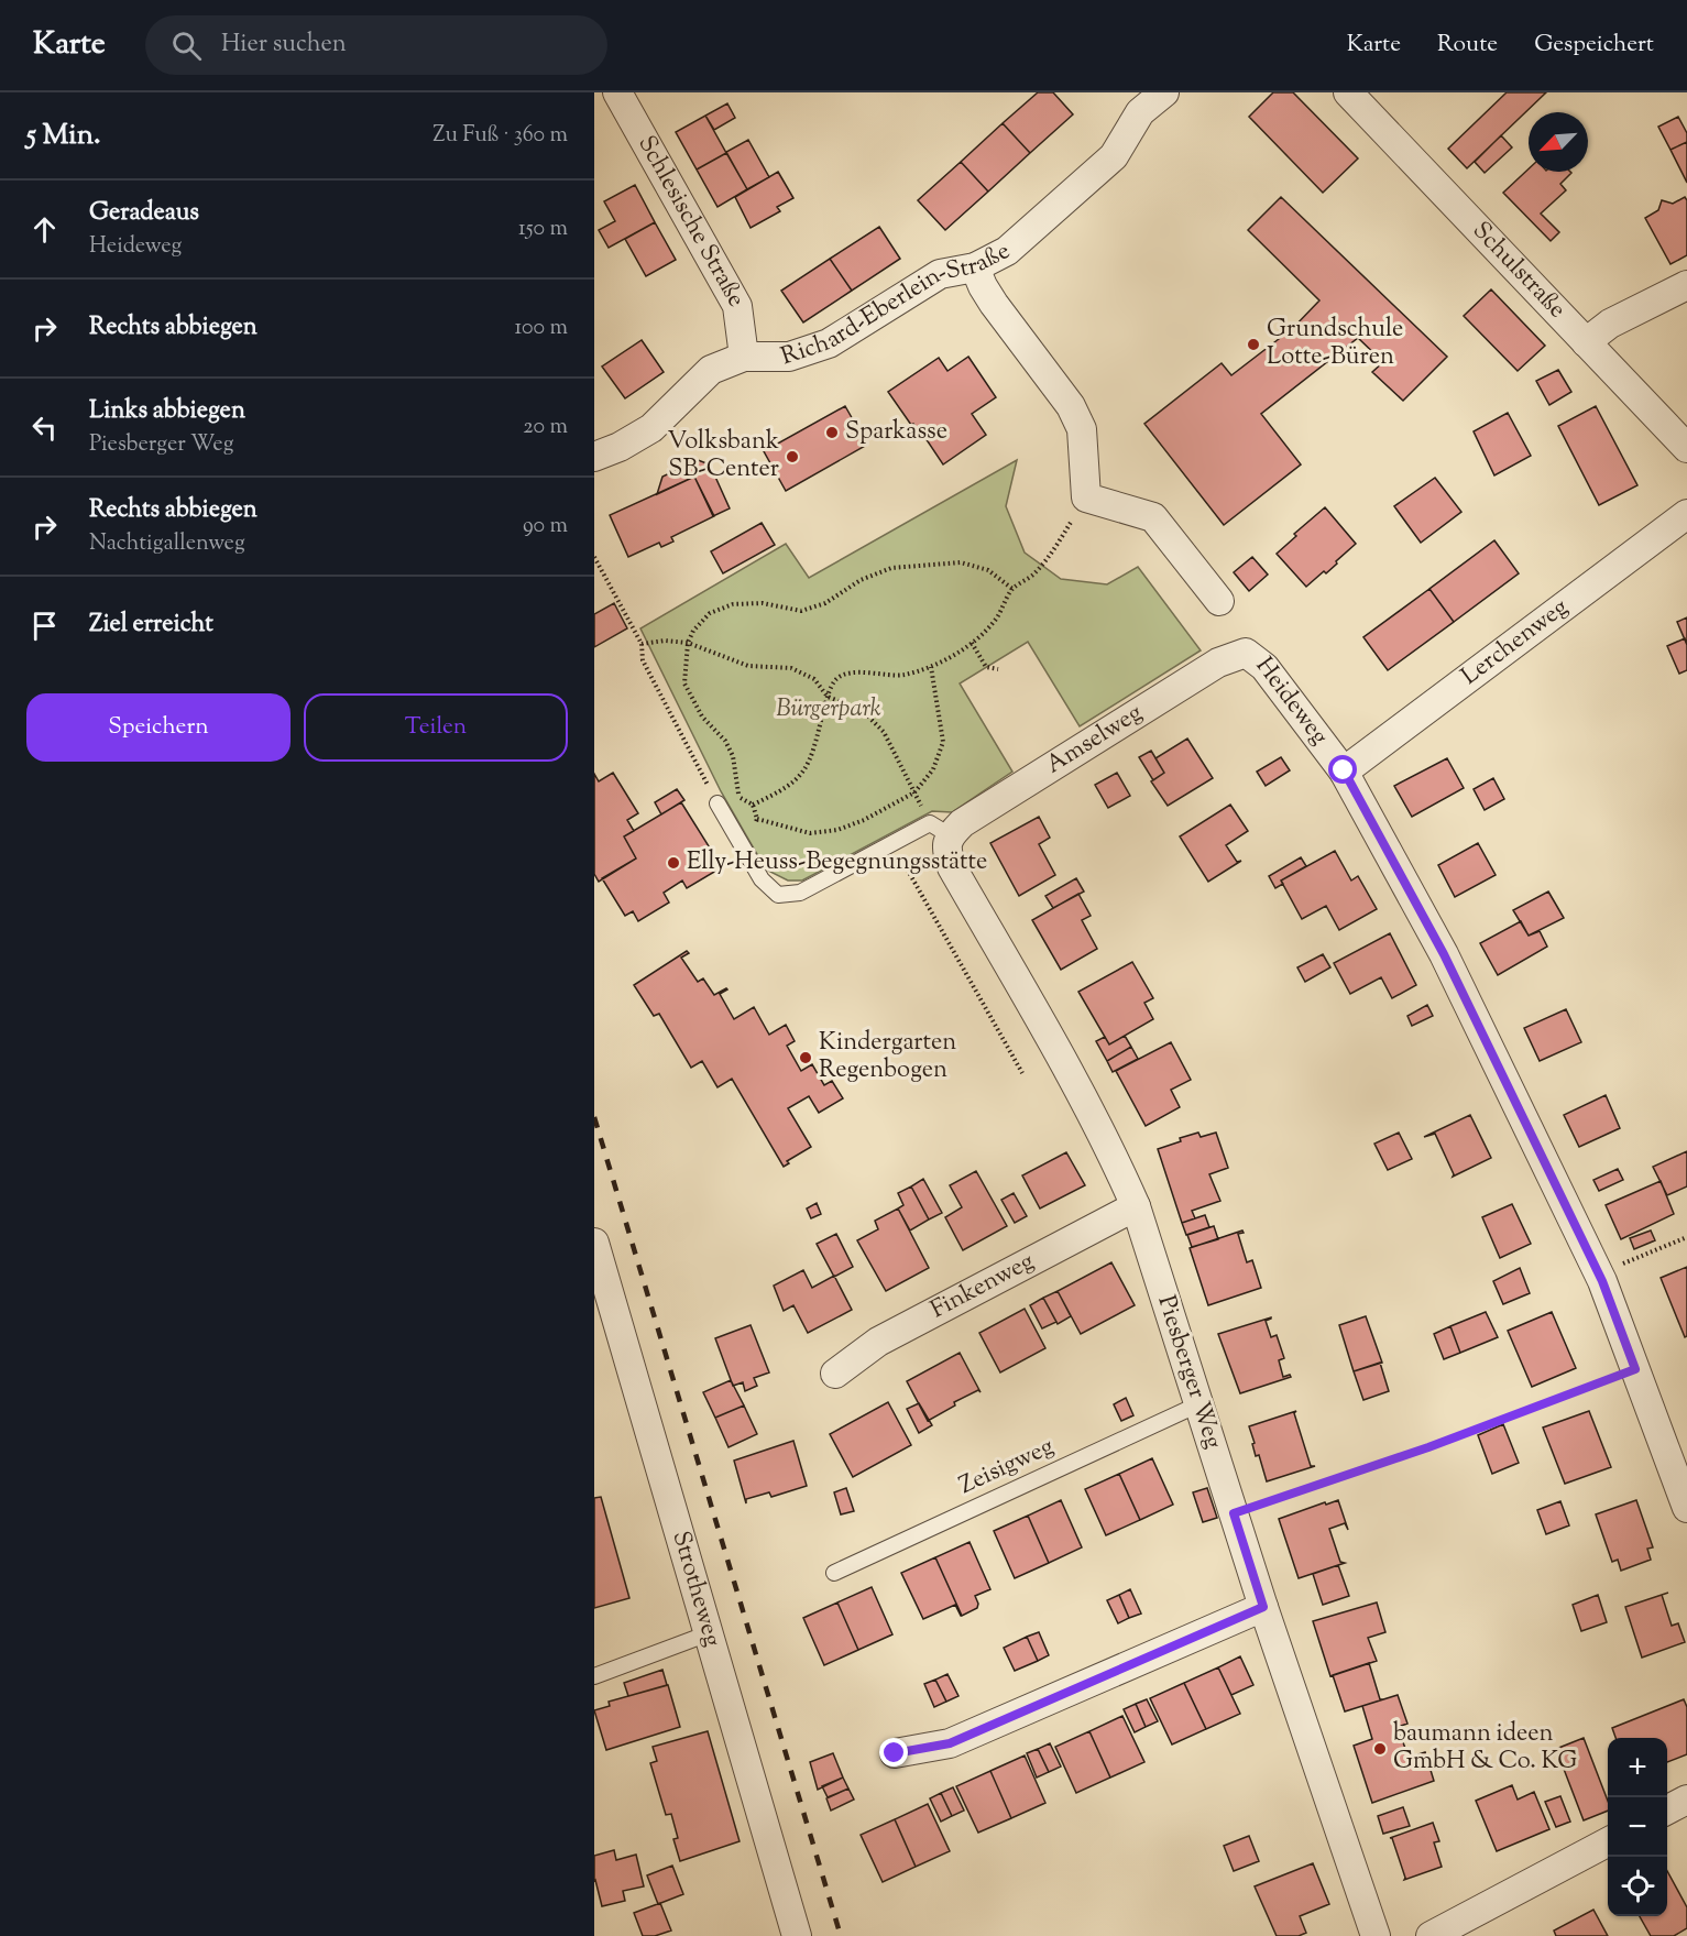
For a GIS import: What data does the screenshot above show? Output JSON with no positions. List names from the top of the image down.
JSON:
{
  "streets": {
    "street": [
      "Schlesische Straße",
      "Schulstraße",
      "Richard-Eberlein-Straße",
      "Lerchenweg",
      "Heideweg",
      "Amselweg",
      "Finkenweg",
      "Piesberger Weg",
      "Strotheweg"
    ],
    "lane": ["Zeisigweg"]
  },
  "crossings": [
    ["Schlesische Straße", "Richard-Eberlein-Straße"],
    ["Lerchenweg", "Heideweg"],
    ["Heideweg", "Amselweg"],
    ["Amselweg", "Piesberger Weg"],
    ["Finkenweg", "Piesberger Weg"],
    ["Piesberger Weg", "Zeisigweg"]
  ],
  "parks": ["Bürgerpark"],
  "places": [
    "Grundschule Lotte-Büren",
    "Sparkasse",
    "Volksbank SB-Center",
    "Elly-Heuss-Begegnungsstätte",
    "Kindergarten Regenbogen",
    "baumann ideen GmbH & Co. KG"
  ],
  "north": "bottom left",
  "page": {
    "header": "Karte",
    "search": "Hier suchen",
    "nav": ["Karte", "Route", "Gespeichert"],
    "heading": ["5 Min.", "Zu Fuß · 360 m"],
    "list": [
      ["Geradeaus", "Heideweg", "150 m"],
      ["Rechts abbiegen", "100 m"],
      ["Links abbiegen", "Piesberger Weg", "20 m"],
      ["Rechts abbiegen", "Nachtigallenweg", "90 m"],
      "Ziel erreicht"
    ],
    "buttons": ["Speichern", "Teilen"],
    "map_buttons": ["+", "−"]
  }
}
